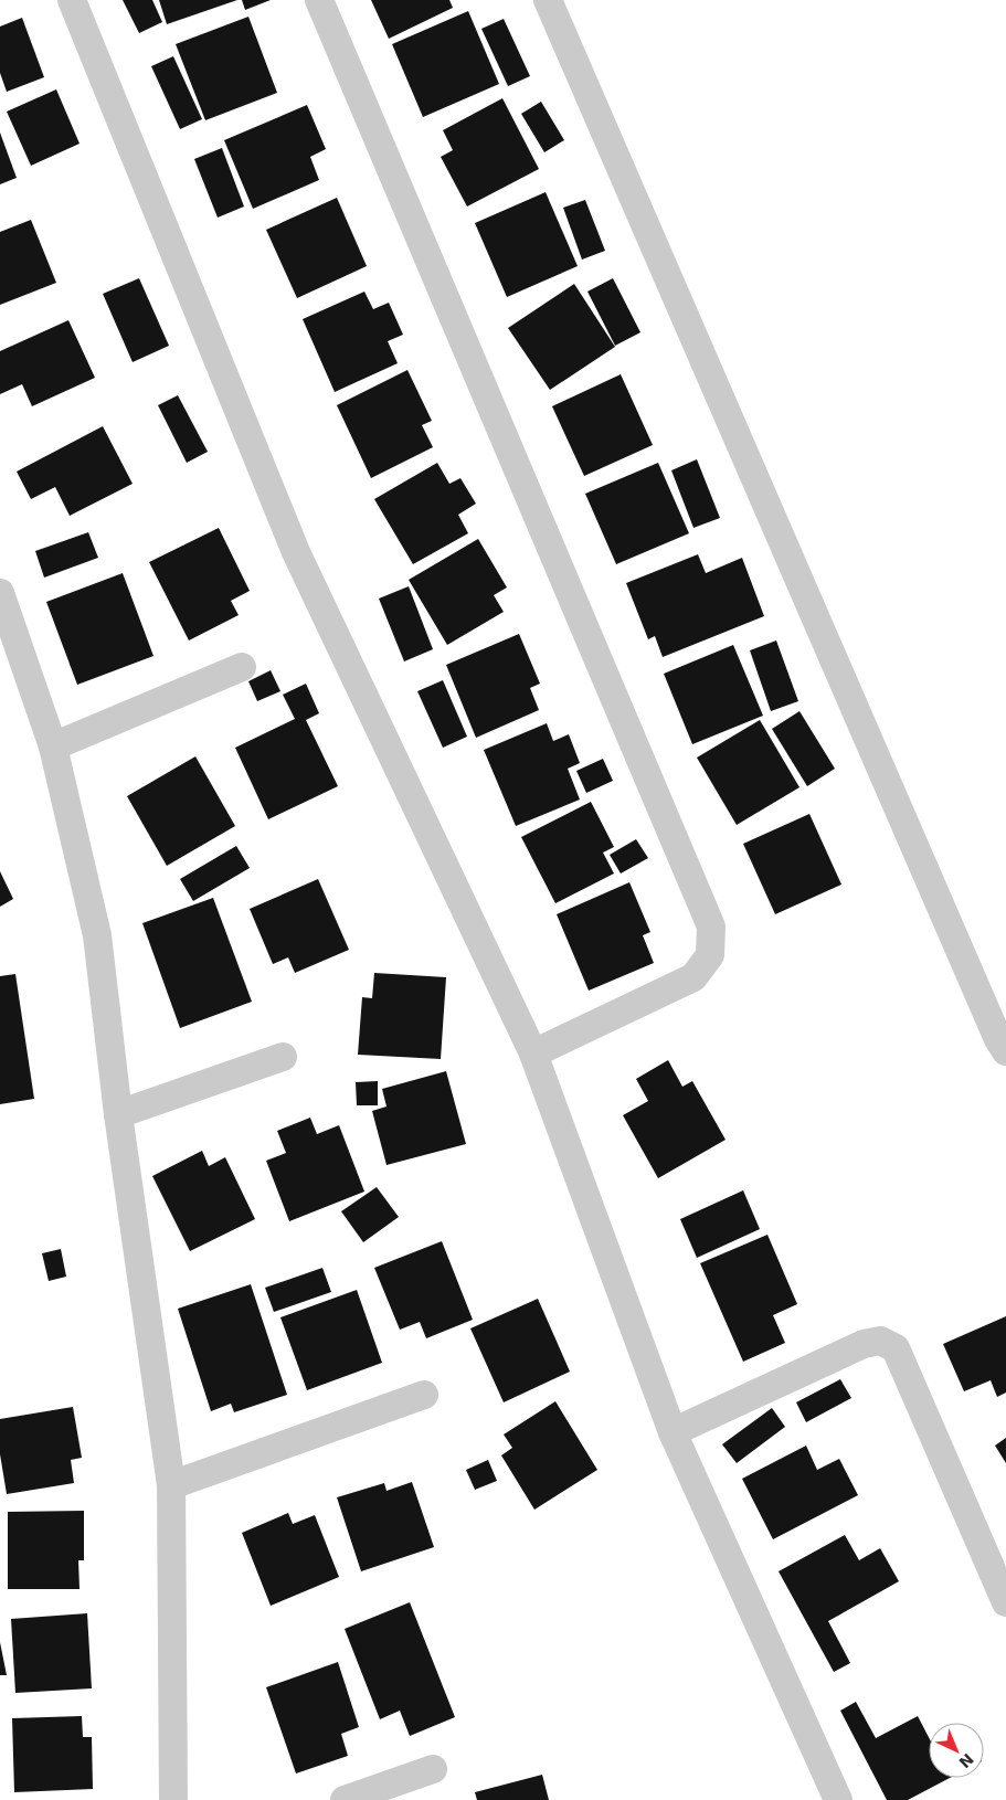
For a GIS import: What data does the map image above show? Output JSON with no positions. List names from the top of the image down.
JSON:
{
  "north": "bottom right"
}
